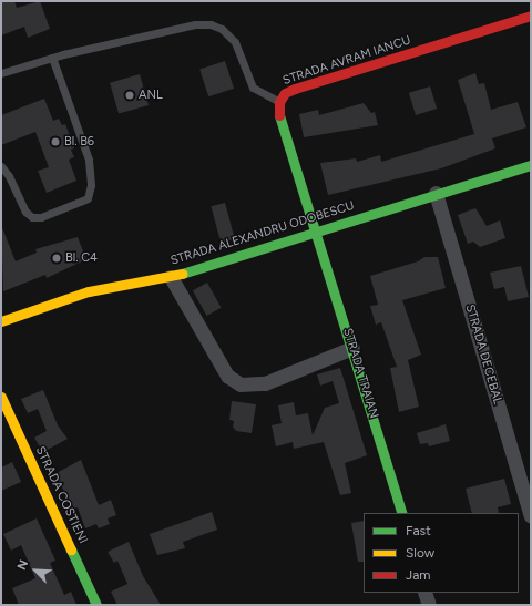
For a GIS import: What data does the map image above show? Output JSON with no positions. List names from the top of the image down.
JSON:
{
  "streets": {
    "street": [
      "STRADA AVRAM IANCU",
      "STRADA ALEXANDRU ODOBESCU",
      "STRADA DECEBAL",
      "STRADA TRAIAN",
      "STRADA COSTIENI"
    ]
  },
  "crossings": [
    ["STRADA AVRAM IANCU", "STRADA ALEXANDRU ODOBESCU"],
    ["STRADA AVRAM IANCU", "STRADA TRAIAN"],
    ["STRADA ALEXANDRU ODOBESCU", "STRADA DECEBAL"],
    ["STRADA ALEXANDRU ODOBESCU", "STRADA TRAIAN"]
  ],
  "places": ["ANL", "Bl. B6", "Bl. C4"],
  "legend": ["Fast", "Slow", "Jam"],
  "north": "top left"
}
